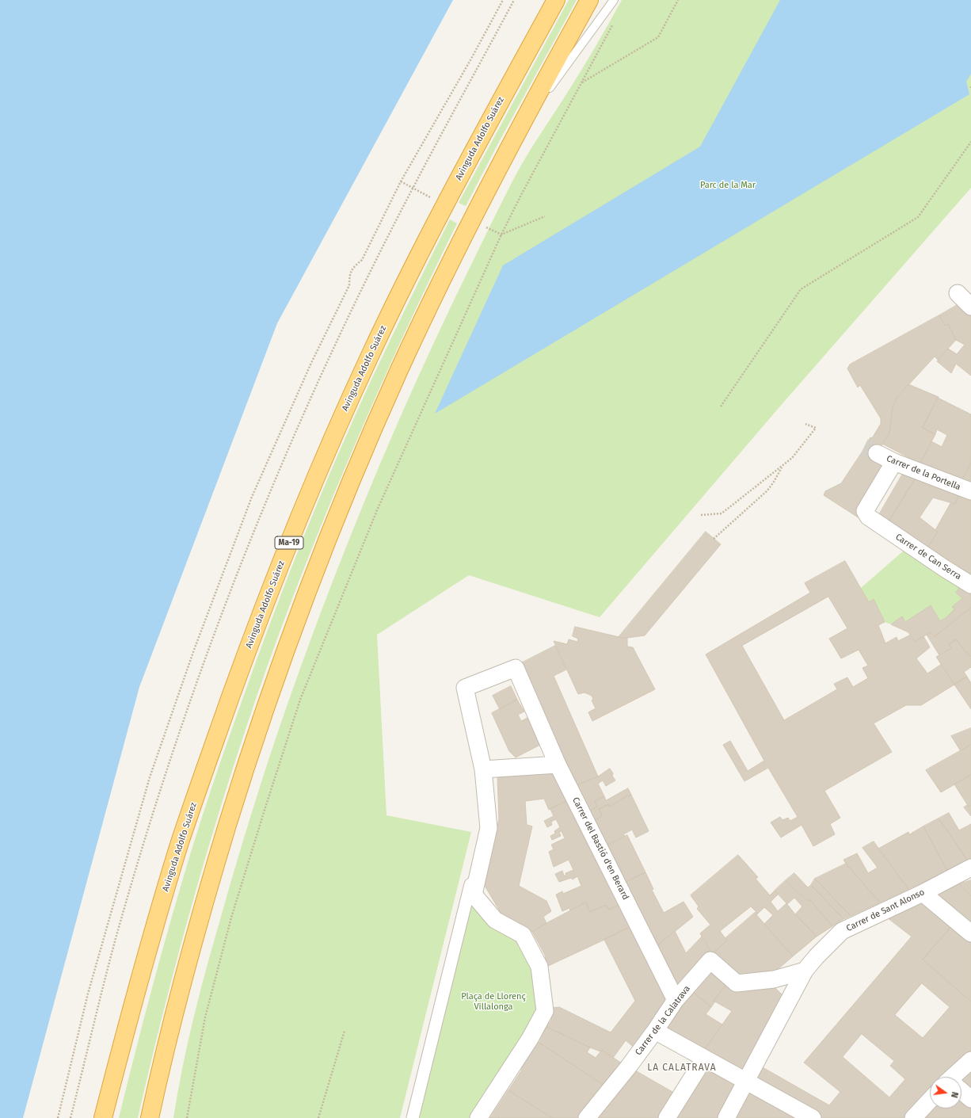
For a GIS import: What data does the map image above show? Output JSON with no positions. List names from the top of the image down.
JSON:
{
  "streets": {
    "highway": ["Avinguda Adolfo Suárez", "Ma-19"],
    "street": [
      "Carrer de la Portella",
      "Carrer de Can Serra",
      "Carrer del Bastió d'en Berard",
      "Carrer de Sant Alonso",
      "Carrer de la Calatrava"
    ]
  },
  "crossings": [
    ["Carrer de la Portella", "Carrer de Can Serra"],
    ["Carrer del Bastió d'en Berard", "Carrer de la Calatrava"],
    ["Carrer de Sant Alonso", "Carrer de la Calatrava"]
  ],
  "districts": ["LA CALATRAVA"],
  "parks": ["Parc de la Mar", "Plaça de Llorenç Villalonga"],
  "north": "right"
}
